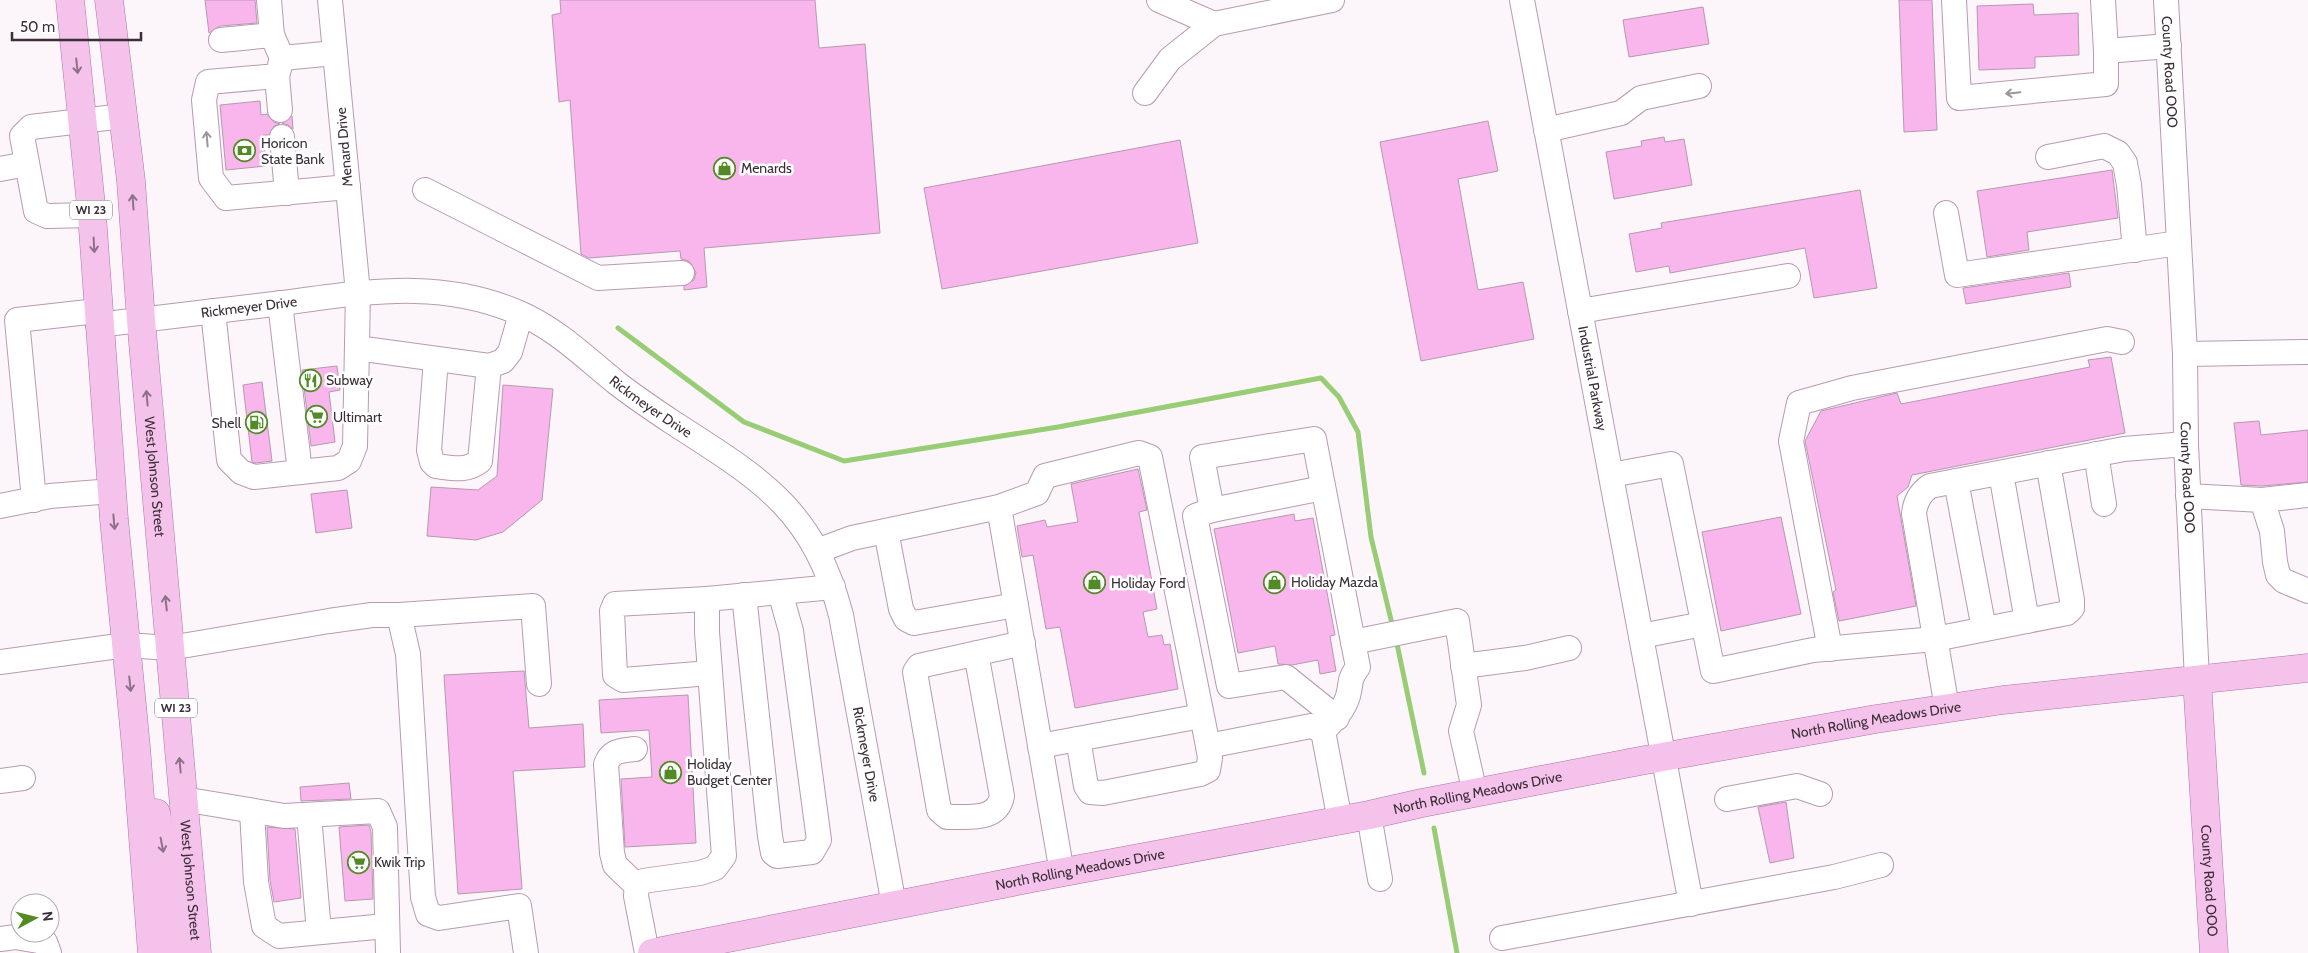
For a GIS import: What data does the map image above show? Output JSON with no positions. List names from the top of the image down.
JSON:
{
  "streets": {
    "main road": [
      "County Road OOO",
      "WI 23",
      "West Johnson Street",
      "North Rolling Meadows Drive"
    ],
    "street": ["Menard Drive", "Rickmeyer Drive", "Industrial Parkway"]
  },
  "crossings": [
    ["County Road OOO", "North Rolling Meadows Drive"],
    ["Menard Drive", "Rickmeyer Drive"],
    ["WI 23", "Rickmeyer Drive"],
    ["Rickmeyer Drive", "West Johnson Street"],
    ["Rickmeyer Drive", "North Rolling Meadows Drive"],
    ["Industrial Parkway", "North Rolling Meadows Drive"]
  ],
  "places": {
    "bank": ["Horicon State Bank"],
    "shop": [
      "Menards",
      "Holiday Mazda",
      "Holiday Ford",
      "Holiday Budget Center"
    ],
    "restaurant": ["Subway"],
    "supermarket": ["Ultimart", "Kwik Trip"],
    "fuel station": ["Shell"]
  },
  "scale_bar": "50 m",
  "north": "right"
}
